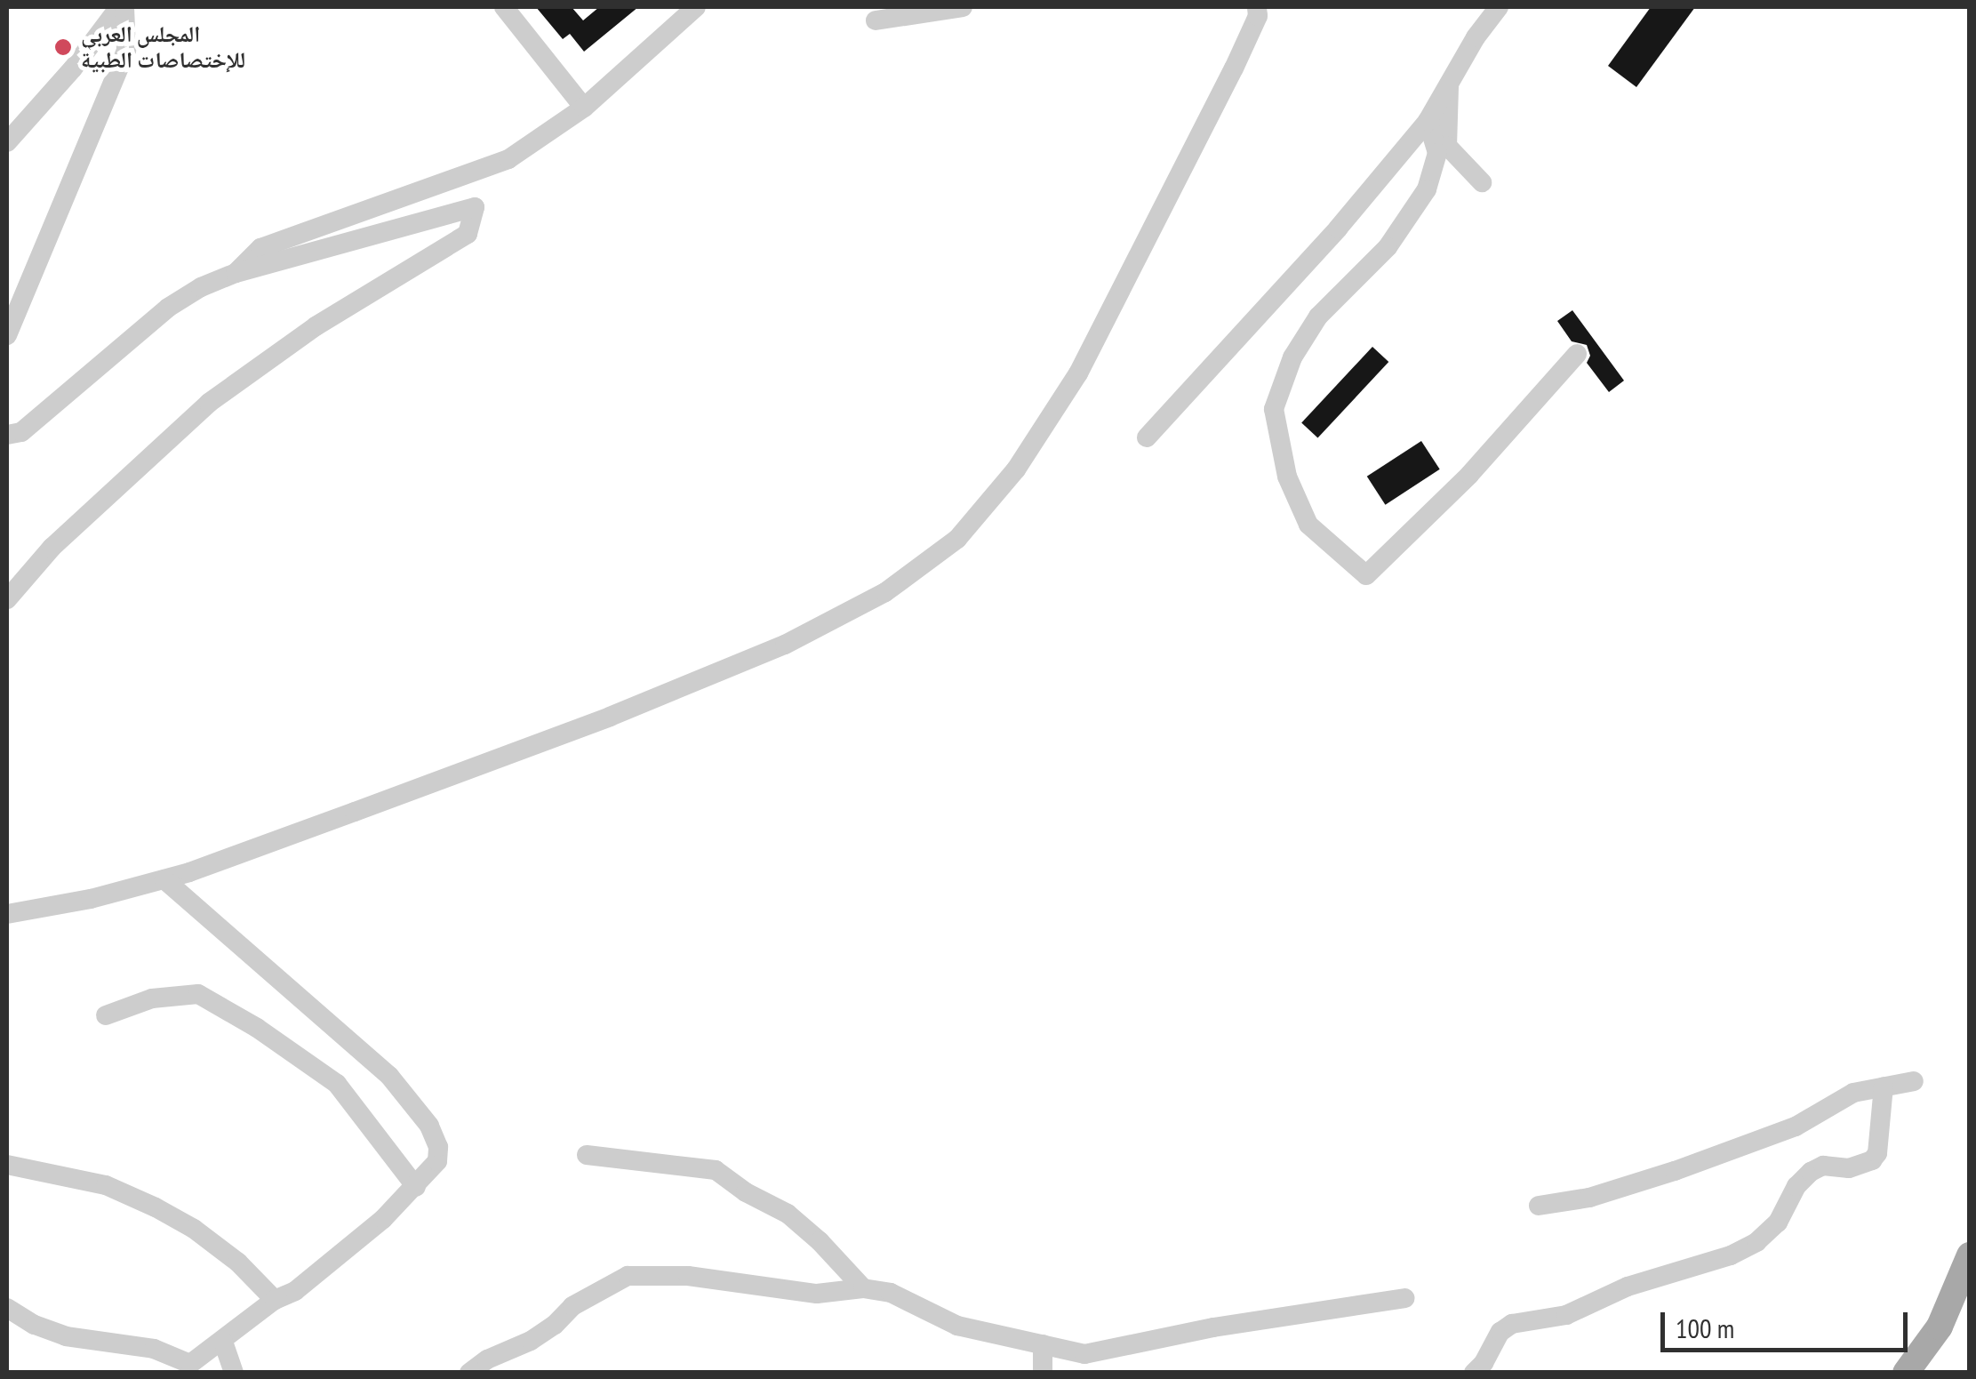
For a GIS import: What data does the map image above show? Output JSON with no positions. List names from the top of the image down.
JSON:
{
  "places": ["المجلس العربي للإختصاصات الطبية"],
  "scale_bar": "100 m"
}
